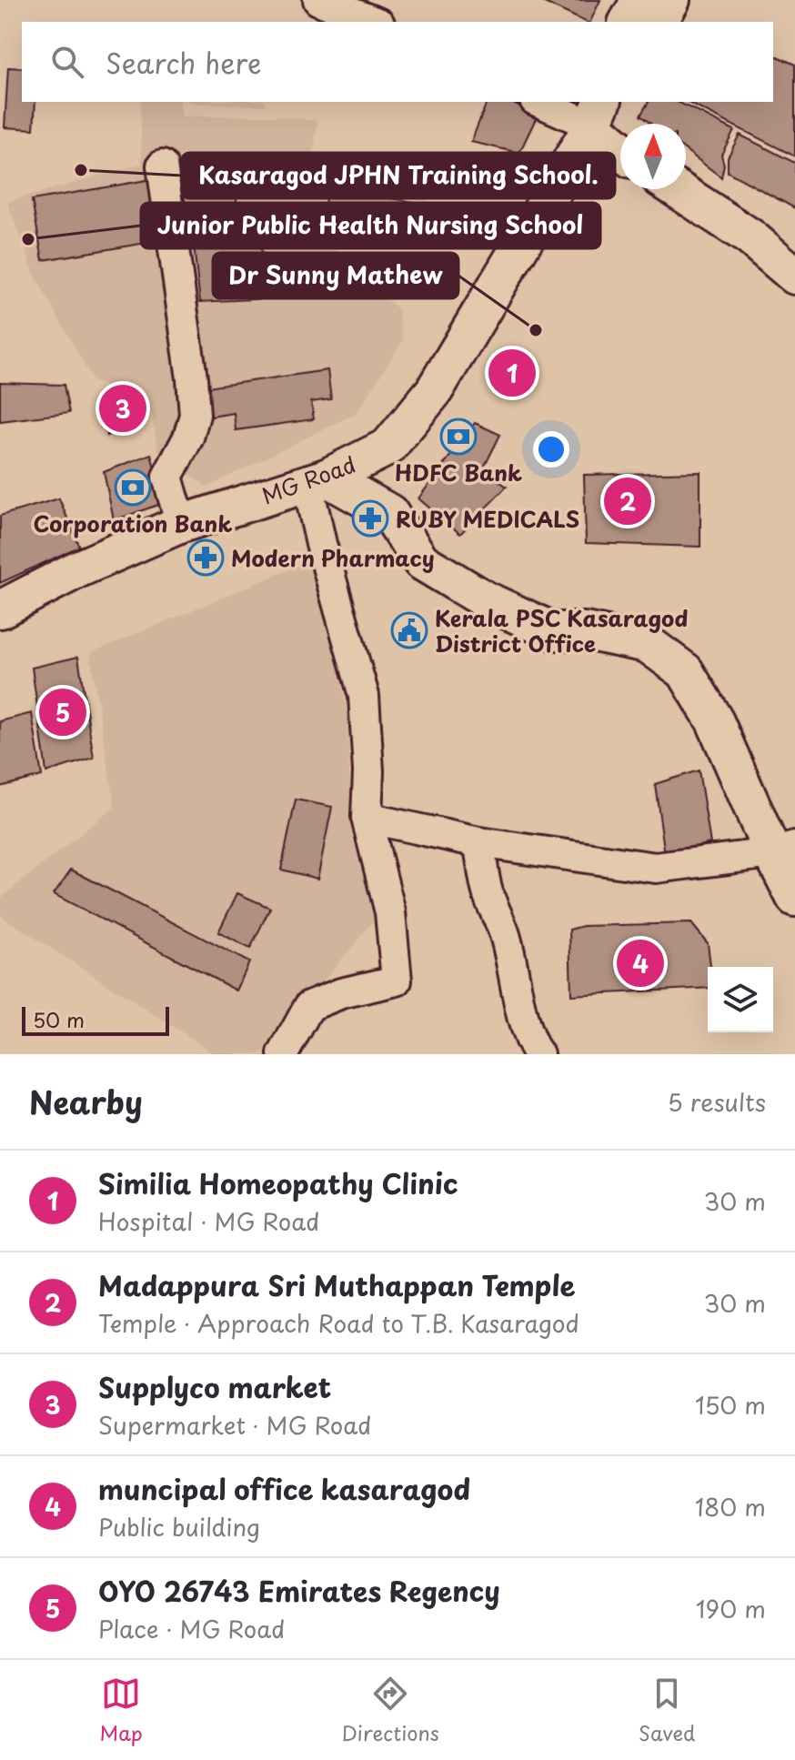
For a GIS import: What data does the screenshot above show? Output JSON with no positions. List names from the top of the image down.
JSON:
{
  "streets": {
    "main road": ["MG Road"]
  },
  "places": {
    "other": ["Kasaragod JPHN Training School.", "Junior Public Health Nursing School", "Dr Sunny Mathew"],
    "bank": ["HDFC Bank", "Corporation Bank"],
    "pharmacy": ["RUBY MEDICALS", "Modern Pharmacy"],
    "public building": ["Kerala PSC Kasaragod District Office"]
  },
  "scale_bar": "50 m",
  "north": "top",
  "page": {
    "search": "Search here",
    "pins": [
      "1",
      "3",
      "2",
      "5",
      "4"
    ],
    "scale": "50 m",
    "heading": ["Nearby", "5 results"],
    "list": [
      {
        "mark": "1",
        "name": "Similia Homeopathy Clinic",
        "note": "Hospital · MG Road",
        "value": "30 m"
      },
      {
        "mark": "2",
        "name": "Madappura Sri Muthappan Temple",
        "note": "Temple · Approach Road to T.B. Kasaragod",
        "value": "30 m"
      },
      {
        "mark": "3",
        "name": "Supplyco market",
        "note": "Supermarket · MG Road",
        "value": "150 m"
      },
      {
        "mark": "4",
        "name": "muncipal office kasaragod",
        "note": "Public building",
        "value": "180 m"
      },
      {
        "mark": "5",
        "name": "OYO 26743 Emirates Regency",
        "note": "Place · MG Road",
        "value": "190 m"
      }
    ],
    "nav": ["Map", "Directions", "Saved"]
  }
}
